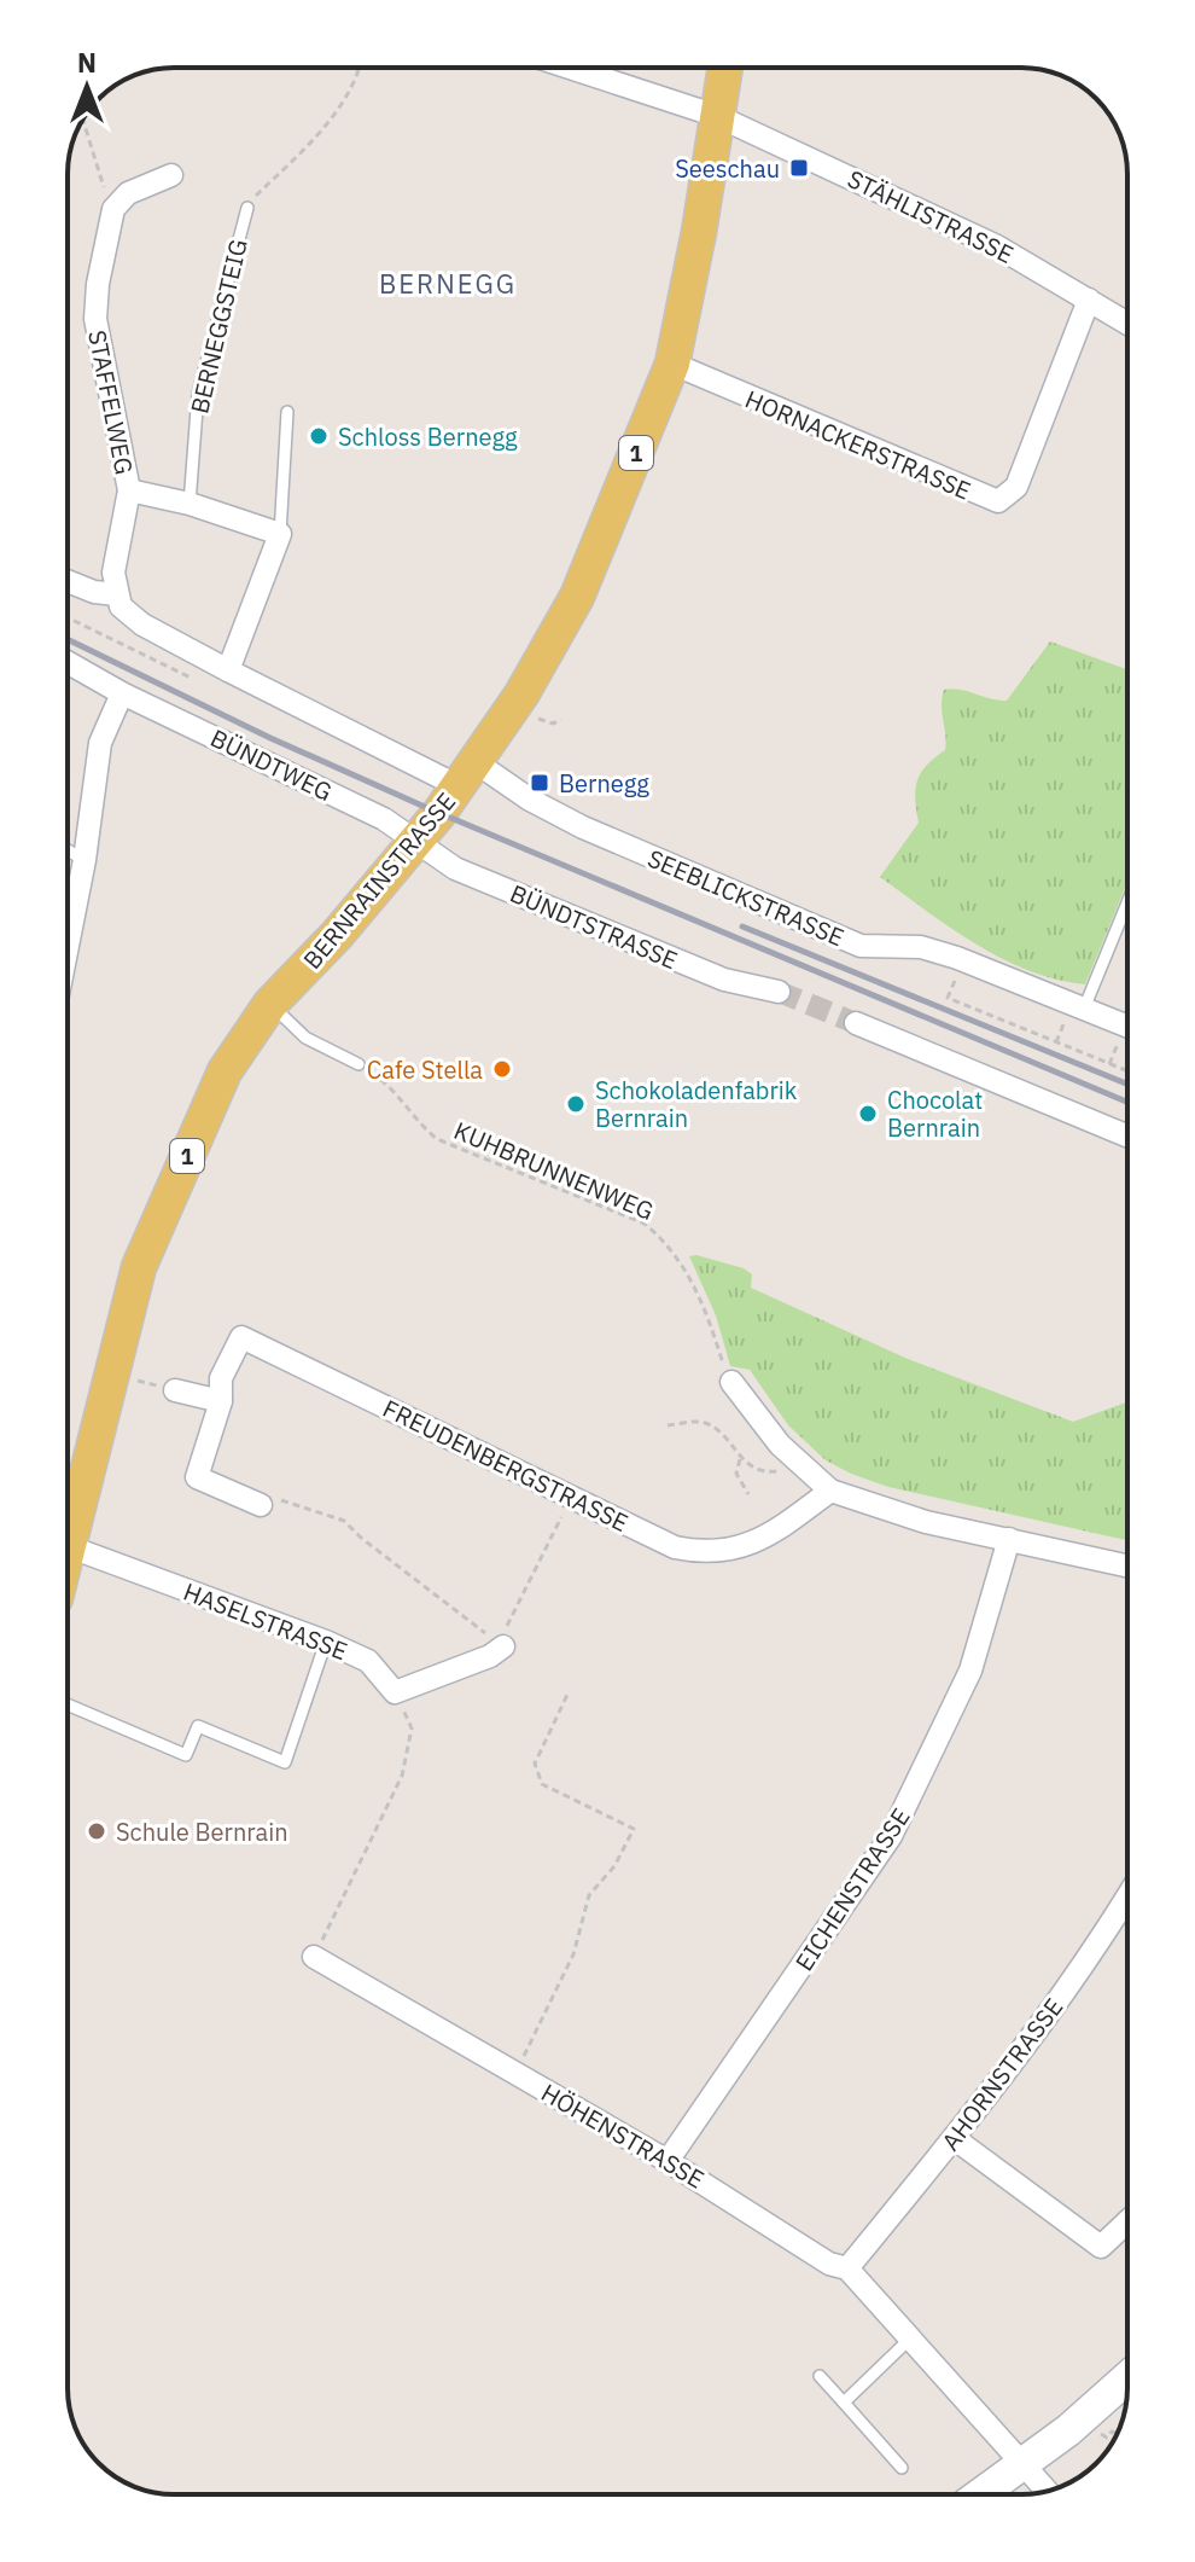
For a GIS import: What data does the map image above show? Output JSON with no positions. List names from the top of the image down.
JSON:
{
  "streets": {
    "main road": ["1", "BERNRAINSTRASSE"],
    "street": [
      "STÄHLISTRASSE",
      "STAFFELWEG",
      "HORNACKERSTRASSE",
      "BÜNDTWEG",
      "SEEBLICKSTRASSE",
      "BÜNDTSTRASSE",
      "FREUDENBERGSTRASSE",
      "HASELSTRASSE",
      "EICHENSTRASSE",
      "AHORNSTRASSE",
      "HÖHENSTRASSE"
    ],
    "lane": ["BERNEGGSTEIG"],
    "path": ["KUHBRUNNENWEG"]
  },
  "crossings": [
    ["STÄHLISTRASSE", "HORNACKERSTRASSE"],
    ["STÄHLISTRASSE", "BERNRAINSTRASSE"],
    ["HORNACKERSTRASSE", "BERNRAINSTRASSE"],
    ["BÜNDTWEG", "BERNRAINSTRASSE"],
    ["BÜNDTWEG", "BÜNDTSTRASSE"],
    ["BERNRAINSTRASSE", "SEEBLICKSTRASSE"],
    ["BERNRAINSTRASSE", "BÜNDTSTRASSE"],
    ["EICHENSTRASSE", "HÖHENSTRASSE"],
    ["AHORNSTRASSE", "HÖHENSTRASSE"]
  ],
  "districts": ["BERNEGG"],
  "places": {
    "transit": ["Seeschau", "Bernegg"],
    "other": [
      "Schloss Bernegg",
      "Cafe Stella",
      "Schokoladenfabrik Bernrain",
      "Chocolat Bernrain",
      "Schule Bernrain"
    ]
  },
  "north": "top"
}
